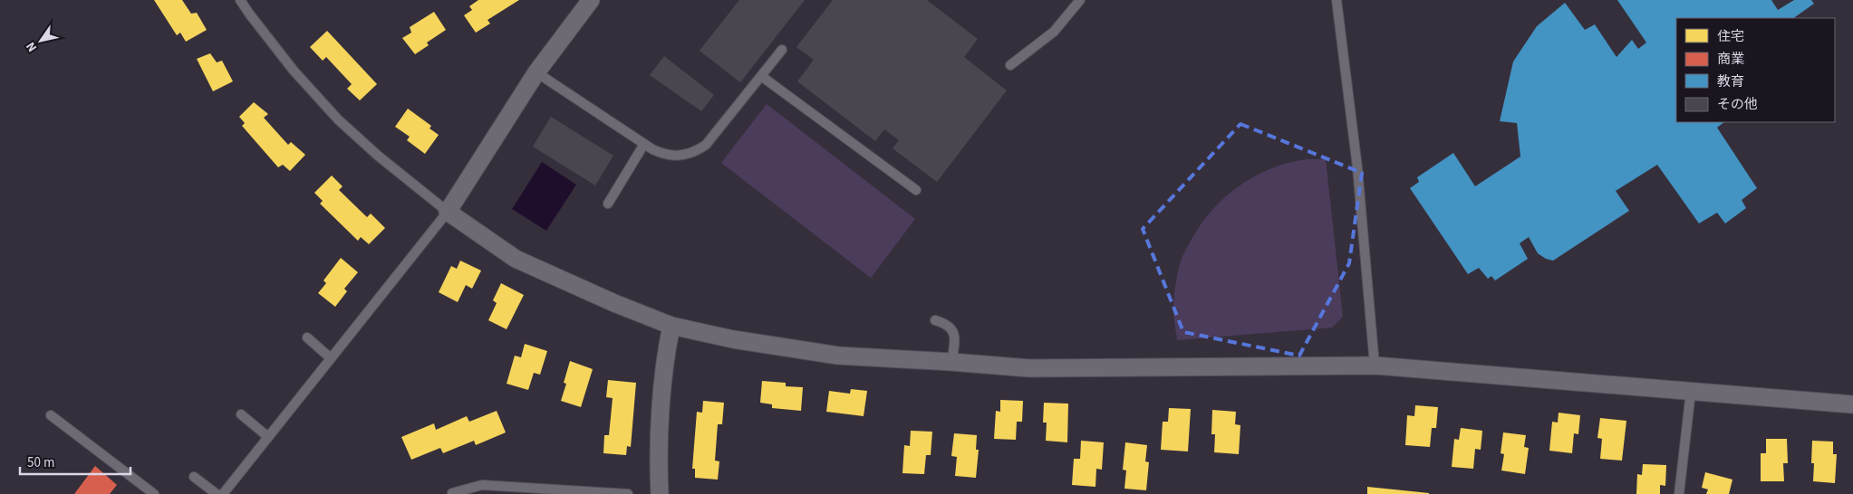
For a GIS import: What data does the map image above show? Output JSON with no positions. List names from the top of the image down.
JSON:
{
  "legend": [
    "住宅",
    "商業",
    "教育",
    "その他"
  ],
  "scale_bar": "50 m",
  "north": "bottom left"
}
